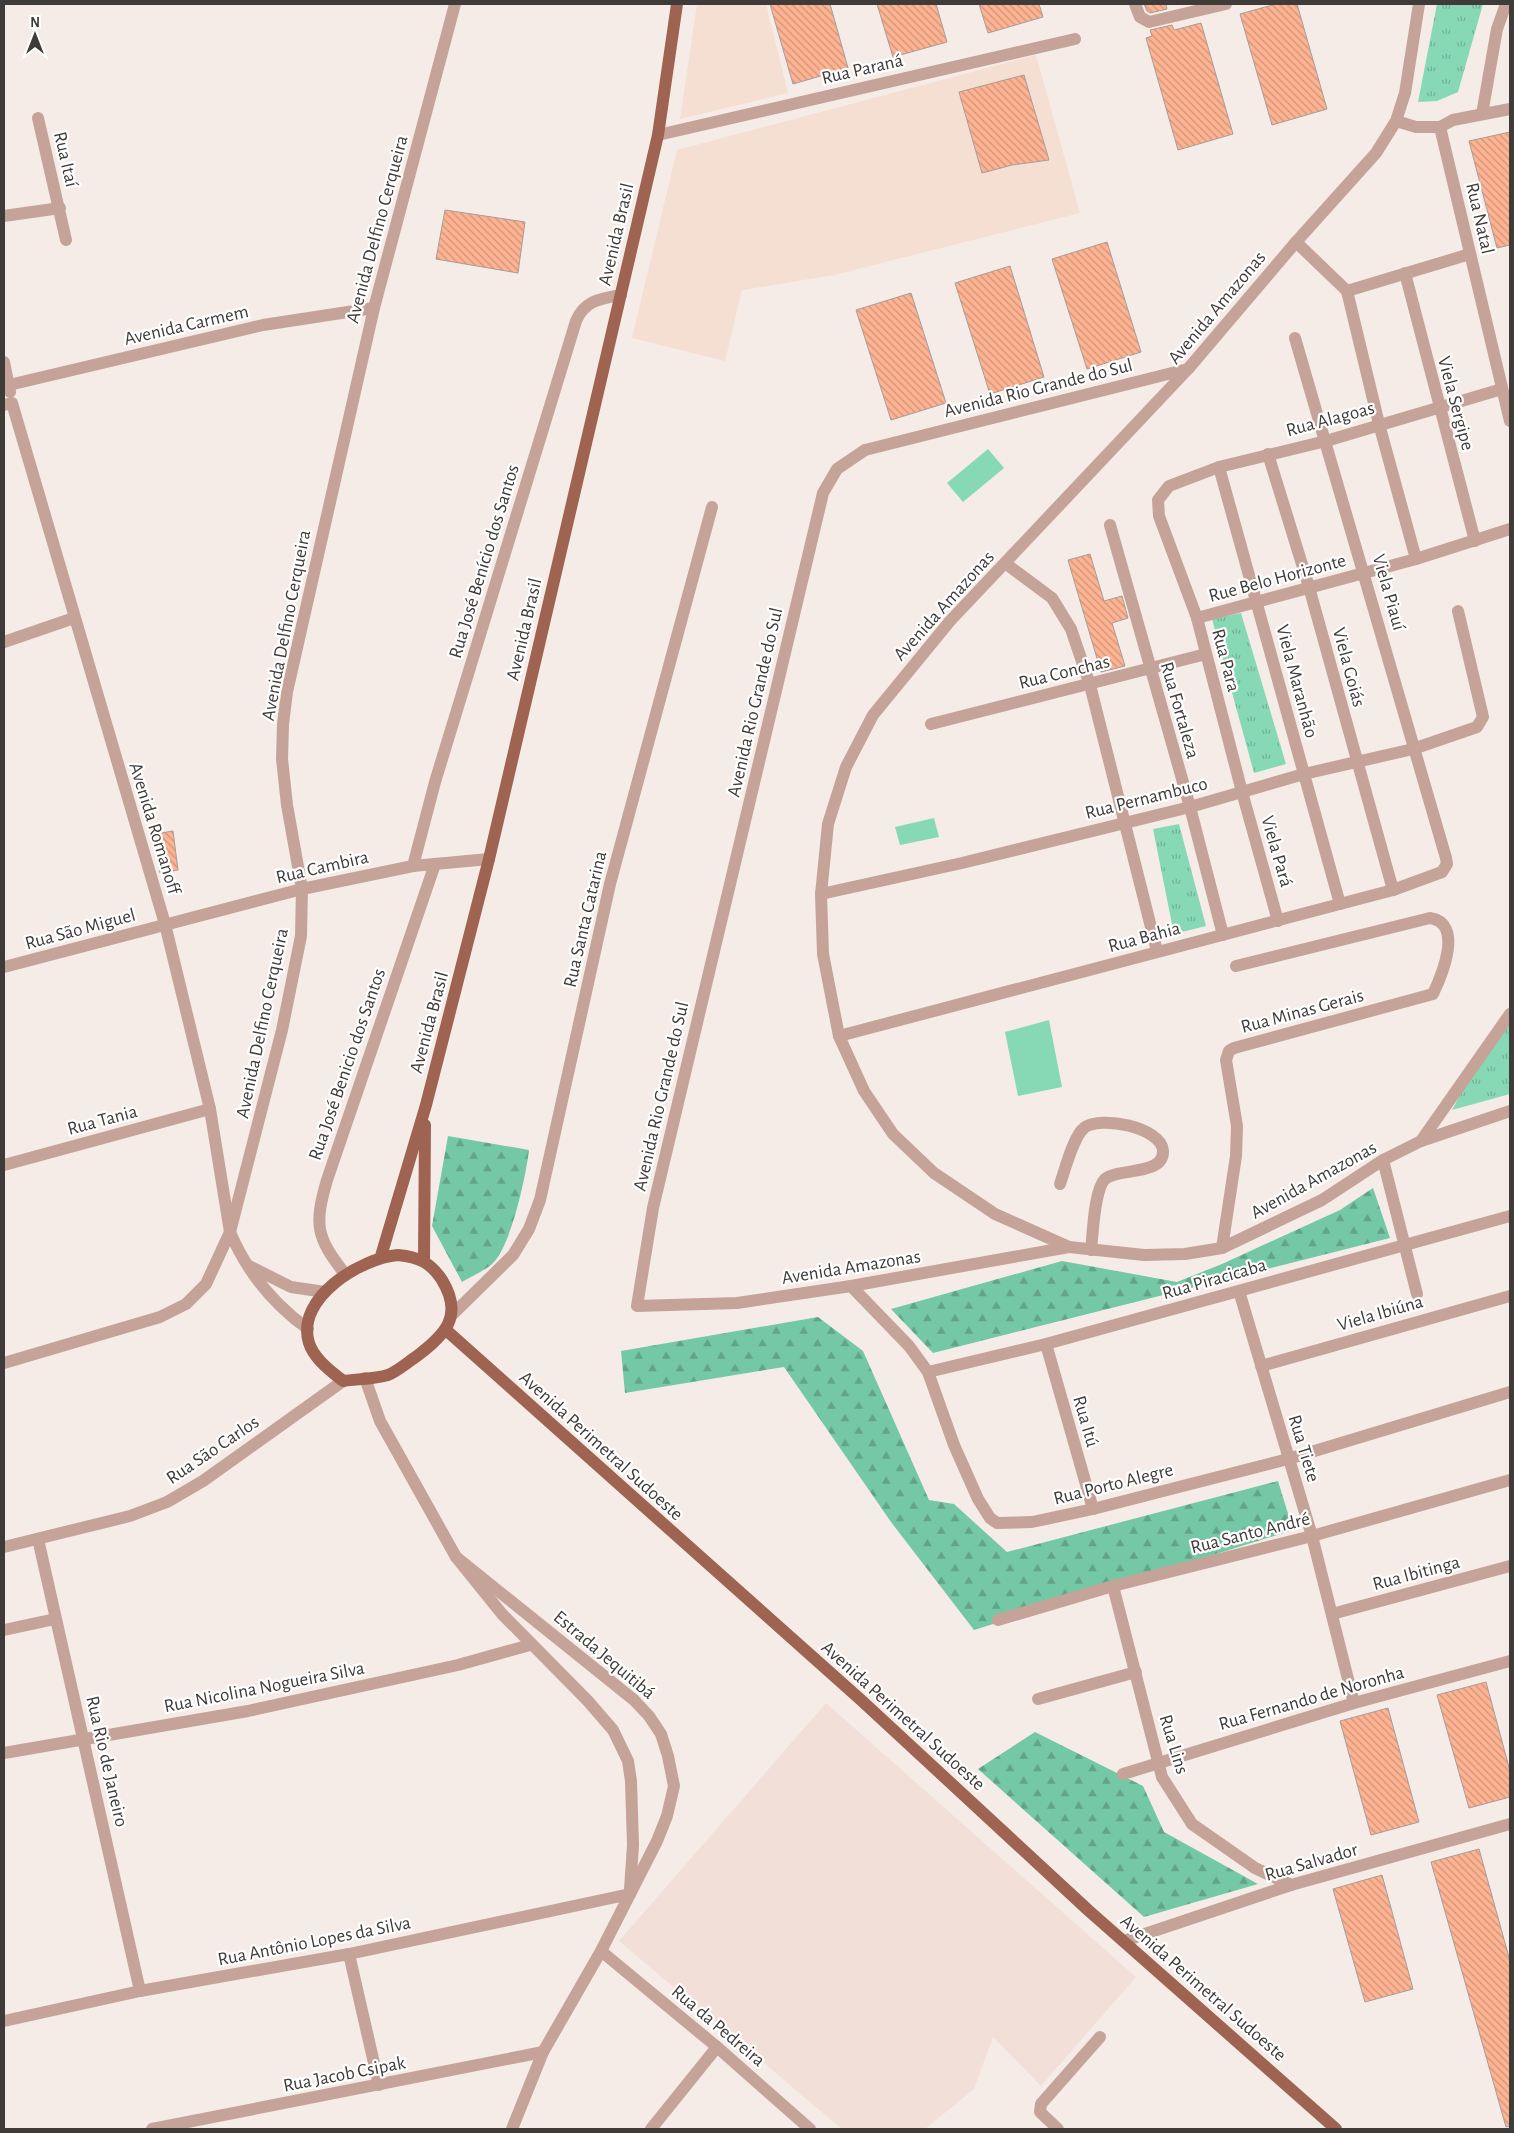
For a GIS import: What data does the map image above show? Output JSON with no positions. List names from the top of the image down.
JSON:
{
  "streets": {
    "main road": ["Avenida Brasil", "Avenida Perimetral Sudoeste"],
    "street": [
      "Rua Paraná",
      "Rua Itaí",
      "Rua Natal",
      "Avenida Delfino Cerqueira",
      "Avenida Amazonas",
      "Avenida Carmem",
      "Avenida Rio Grande do Sul",
      "Viela Sergipe",
      "Rua Alagoas",
      "Rua José Benício dos Santos",
      "Rue Belo Horizonte",
      "Viela Piauí",
      "Rua Para",
      "Viela Goiás",
      "Rua Conchas",
      "Viela Maranhão",
      "Rua Fortaleza",
      "Rua Pernambuco",
      "Avenida Romanoff",
      "Viela Pará",
      "Rua Cambira",
      "Rua Santa Catarina",
      "Rua São Miguel",
      "Rua Bahia",
      "Rua Minas Gerais",
      "Rua José Benicio dos Santos",
      "Rua Tania",
      "Rua Piracicaba",
      "Viela Ibiúna",
      "Rua Itú",
      "Rua Tiete",
      "Rua São Carlos",
      "Rua Porto Alegre",
      "Rua Santo André",
      "Rua Ibitinga",
      "Estrada Jequitibá",
      "Rua Nicolina Nogueira Silva",
      "Rua Fernando de Noronha",
      "Rua Lins",
      "Rua Rio de Janeiro",
      "Rua Salvador",
      "Rua Antônio Lopes da Silva",
      "Rua da Pedreira",
      "Rua Jacob Csipak"
    ]
  },
  "crossings": [
    ["Rua Paraná", "Avenida Brasil"],
    ["Rua Natal", "Rua Alagoas"],
    ["Avenida Delfino Cerqueira", "Avenida Carmem"],
    ["Avenida Delfino Cerqueira", "Avenida Romanoff"],
    ["Avenida Delfino Cerqueira", "Rua Cambira"],
    ["Avenida Brasil", "Rua José Benício dos Santos"],
    ["Avenida Brasil", "Avenida Romanoff"],
    ["Avenida Brasil", "Rua Cambira"],
    ["Avenida Brasil", "Rua Santa Catarina"],
    ["Avenida Brasil", "Rua José Benicio dos Santos"],
    ["Avenida Brasil", "Avenida Perimetral Sudoeste"],
    ["Avenida Brasil", "Rua São Carlos"],
    ["Avenida Brasil", "Estrada Jequitibá"],
    ["Avenida Amazonas", "Avenida Rio Grande do Sul"],
    ["Avenida Amazonas", "Rua Pernambuco"],
    ["Avenida Amazonas", "Rua Bahia"],
    ["Avenida Amazonas", "Rua Minas Gerais"],
    ["Avenida Amazonas", "Rua Porto Alegre"],
    ["Avenida Carmem", "Avenida Romanoff"],
    ["Viela Sergipe", "Rua Alagoas"],
    ["Viela Sergipe", "Rue Belo Horizonte"],
    ["Rua Alagoas", "Viela Piauí"],
    ["Rua Alagoas", "Rua Para"],
    ["Rua Alagoas", "Viela Goiás"],
    ["Rua Alagoas", "Viela Maranhão"],
    ["Rua José Benício dos Santos", "Rua Cambira"],
    ["Rue Belo Horizonte", "Viela Piauí"],
    ["Rue Belo Horizonte", "Rua Para"],
    ["Rue Belo Horizonte", "Viela Goiás"],
    ["Rue Belo Horizonte", "Viela Maranhão"],
    ["Viela Piauí", "Rua Pernambuco"],
    ["Viela Piauí", "Rua Bahia"],
    ["Rua Para", "Rua Conchas"],
    ["Rua Para", "Rua Pernambuco"],
    ["Rua Para", "Viela Pará"],
    ["Viela Goiás", "Rua Pernambuco"],
    ["Viela Goiás", "Rua Bahia"],
    ["Rua Conchas", "Rua Fortaleza"],
    ["Viela Maranhão", "Rua Pernambuco"],
    ["Viela Maranhão", "Rua Bahia"],
    ["Rua Fortaleza", "Rua Pernambuco"],
    ["Rua Fortaleza", "Rua Bahia"],
    ["Rua Pernambuco", "Viela Pará"],
    ["Avenida Romanoff", "Rua Cambira"],
    ["Avenida Romanoff", "Rua Santa Catarina"],
    ["Avenida Romanoff", "Rua São Miguel"],
    ["Avenida Romanoff", "Rua José Benicio dos Santos"],
    ["Avenida Romanoff", "Rua Tania"],
    ["Avenida Romanoff", "Avenida Perimetral Sudoeste"],
    ["Avenida Romanoff", "Rua São Carlos"],
    ["Avenida Romanoff", "Estrada Jequitibá"],
    ["Viela Pará", "Rua Bahia"],
    ["Rua Cambira", "Rua São Miguel"],
    ["Rua Cambira", "Rua José Benicio dos Santos"],
    ["Rua Santa Catarina", "Rua José Benicio dos Santos"],
    ["Rua Santa Catarina", "Avenida Perimetral Sudoeste"],
    ["Rua Santa Catarina", "Rua São Carlos"],
    ["Rua Santa Catarina", "Estrada Jequitibá"],
    ["Rua José Benicio dos Santos", "Avenida Perimetral Sudoeste"],
    ["Rua José Benicio dos Santos", "Rua São Carlos"],
    ["Rua José Benicio dos Santos", "Estrada Jequitibá"],
    ["Rua Piracicaba", "Rua Itú"],
    ["Rua Piracicaba", "Rua Tiete"],
    ["Rua Piracicaba", "Rua Porto Alegre"],
    ["Viela Ibiúna", "Rua Tiete"],
    ["Rua Itú", "Rua Porto Alegre"],
    ["Avenida Perimetral Sudoeste", "Rua São Carlos"],
    ["Avenida Perimetral Sudoeste", "Estrada Jequitibá"],
    ["Avenida Perimetral Sudoeste", "Rua Salvador"],
    ["Rua Tiete", "Rua Porto Alegre"],
    ["Rua Tiete", "Rua Santo André"],
    ["Rua Tiete", "Rua Ibitinga"],
    ["Rua Tiete", "Rua Fernando de Noronha"],
    ["Rua São Carlos", "Estrada Jequitibá"],
    ["Rua São Carlos", "Rua Rio de Janeiro"],
    ["Rua Santo André", "Rua Lins"],
    ["Estrada Jequitibá", "Rua Nicolina Nogueira Silva"],
    ["Estrada Jequitibá", "Rua Antônio Lopes da Silva"],
    ["Estrada Jequitibá", "Rua da Pedreira"],
    ["Estrada Jequitibá", "Rua Jacob Csipak"],
    ["Rua Nicolina Nogueira Silva", "Rua Rio de Janeiro"],
    ["Rua Fernando de Noronha", "Rua Lins"],
    ["Rua Lins", "Rua Salvador"],
    ["Rua Rio de Janeiro", "Rua Antônio Lopes da Silva"]
  ],
  "north": "top"
}
